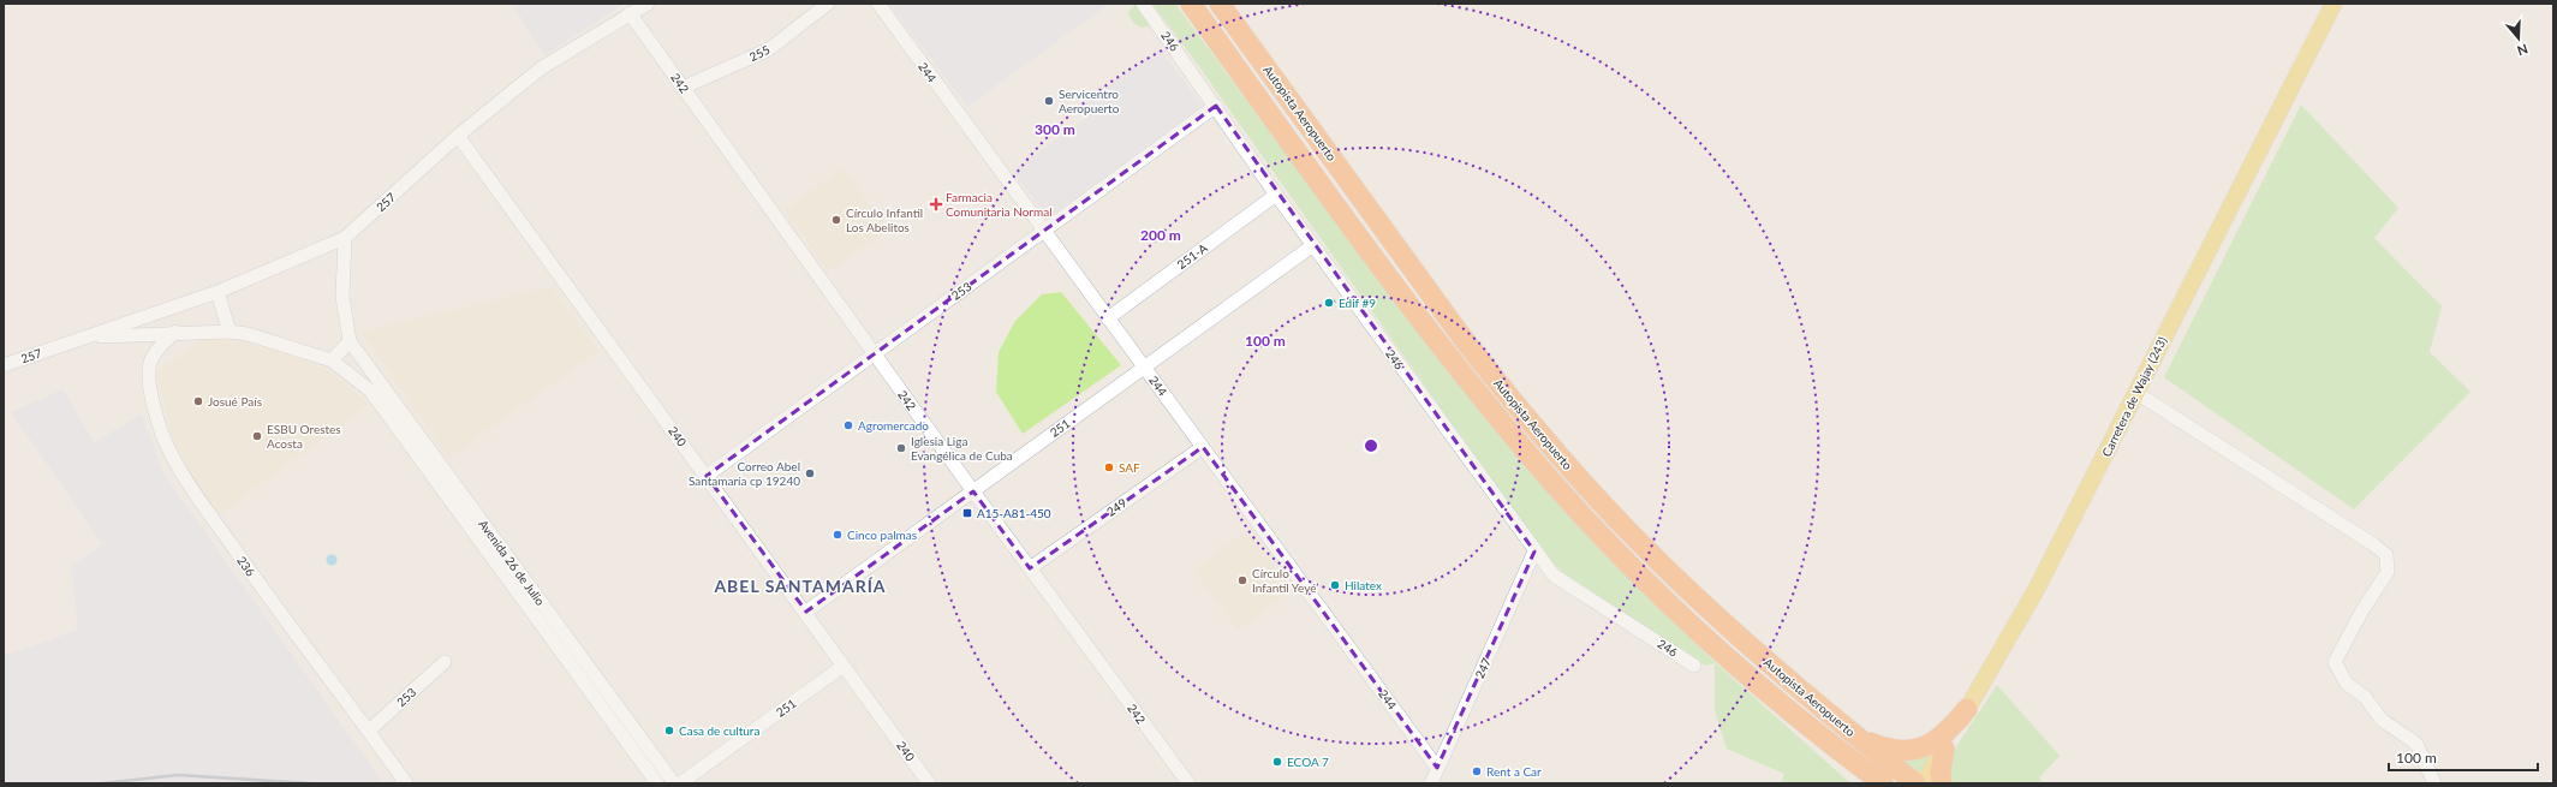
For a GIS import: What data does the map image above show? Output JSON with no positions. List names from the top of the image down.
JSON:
{
  "streets": {
    "highway": ["Autopista Aeropuerto"],
    "main road": ["Carretera de Wajay (243)"],
    "street": [
      "246",
      "255",
      "244",
      "242",
      "257",
      "251-A",
      "253",
      "251",
      "240",
      "249",
      "Avenida 26 de Julio",
      "236",
      "247"
    ]
  },
  "crossings": [
    ["246", "251-A"],
    ["246", "253"],
    ["246", "251"],
    ["246", "247"],
    ["255", "242"],
    ["244", "251-A"],
    ["244", "253"],
    ["244", "251"],
    ["244", "249"],
    ["244", "247"],
    ["242", "257"],
    ["242", "253"],
    ["242", "251"],
    ["242", "249"],
    ["257", "240"],
    ["257", "Avenida 26 de Julio"],
    ["257", "236"],
    ["253", "240"],
    ["253", "236"],
    ["251", "240"]
  ],
  "districts": ["ABEL SANTAMARÍA"],
  "places": {
    "other": [
      "Servicentro Aeropuerto",
      "Círculo Infantil Los Abelitos",
      "Edif #9",
      "Josué País",
      "Agromercado",
      "ESBU Orestes Acosta",
      "Iglesia Liga Evangélica de Cuba",
      "SAF",
      "Correo Abel Santamaría cp 19240",
      "Cinco palmas",
      "Círculo Infantil Yeyé",
      "Hilatex",
      "Casa de cultura",
      "ECOA 7",
      "Rent a Car"
    ],
    "health": ["Farmacia Comunitaria Normal"],
    "transit": ["A15-A81-450"]
  },
  "scale_bar": "100 m",
  "north": "bottom",
  "rings": ["300 m", "200 m", "100 m"]
}
